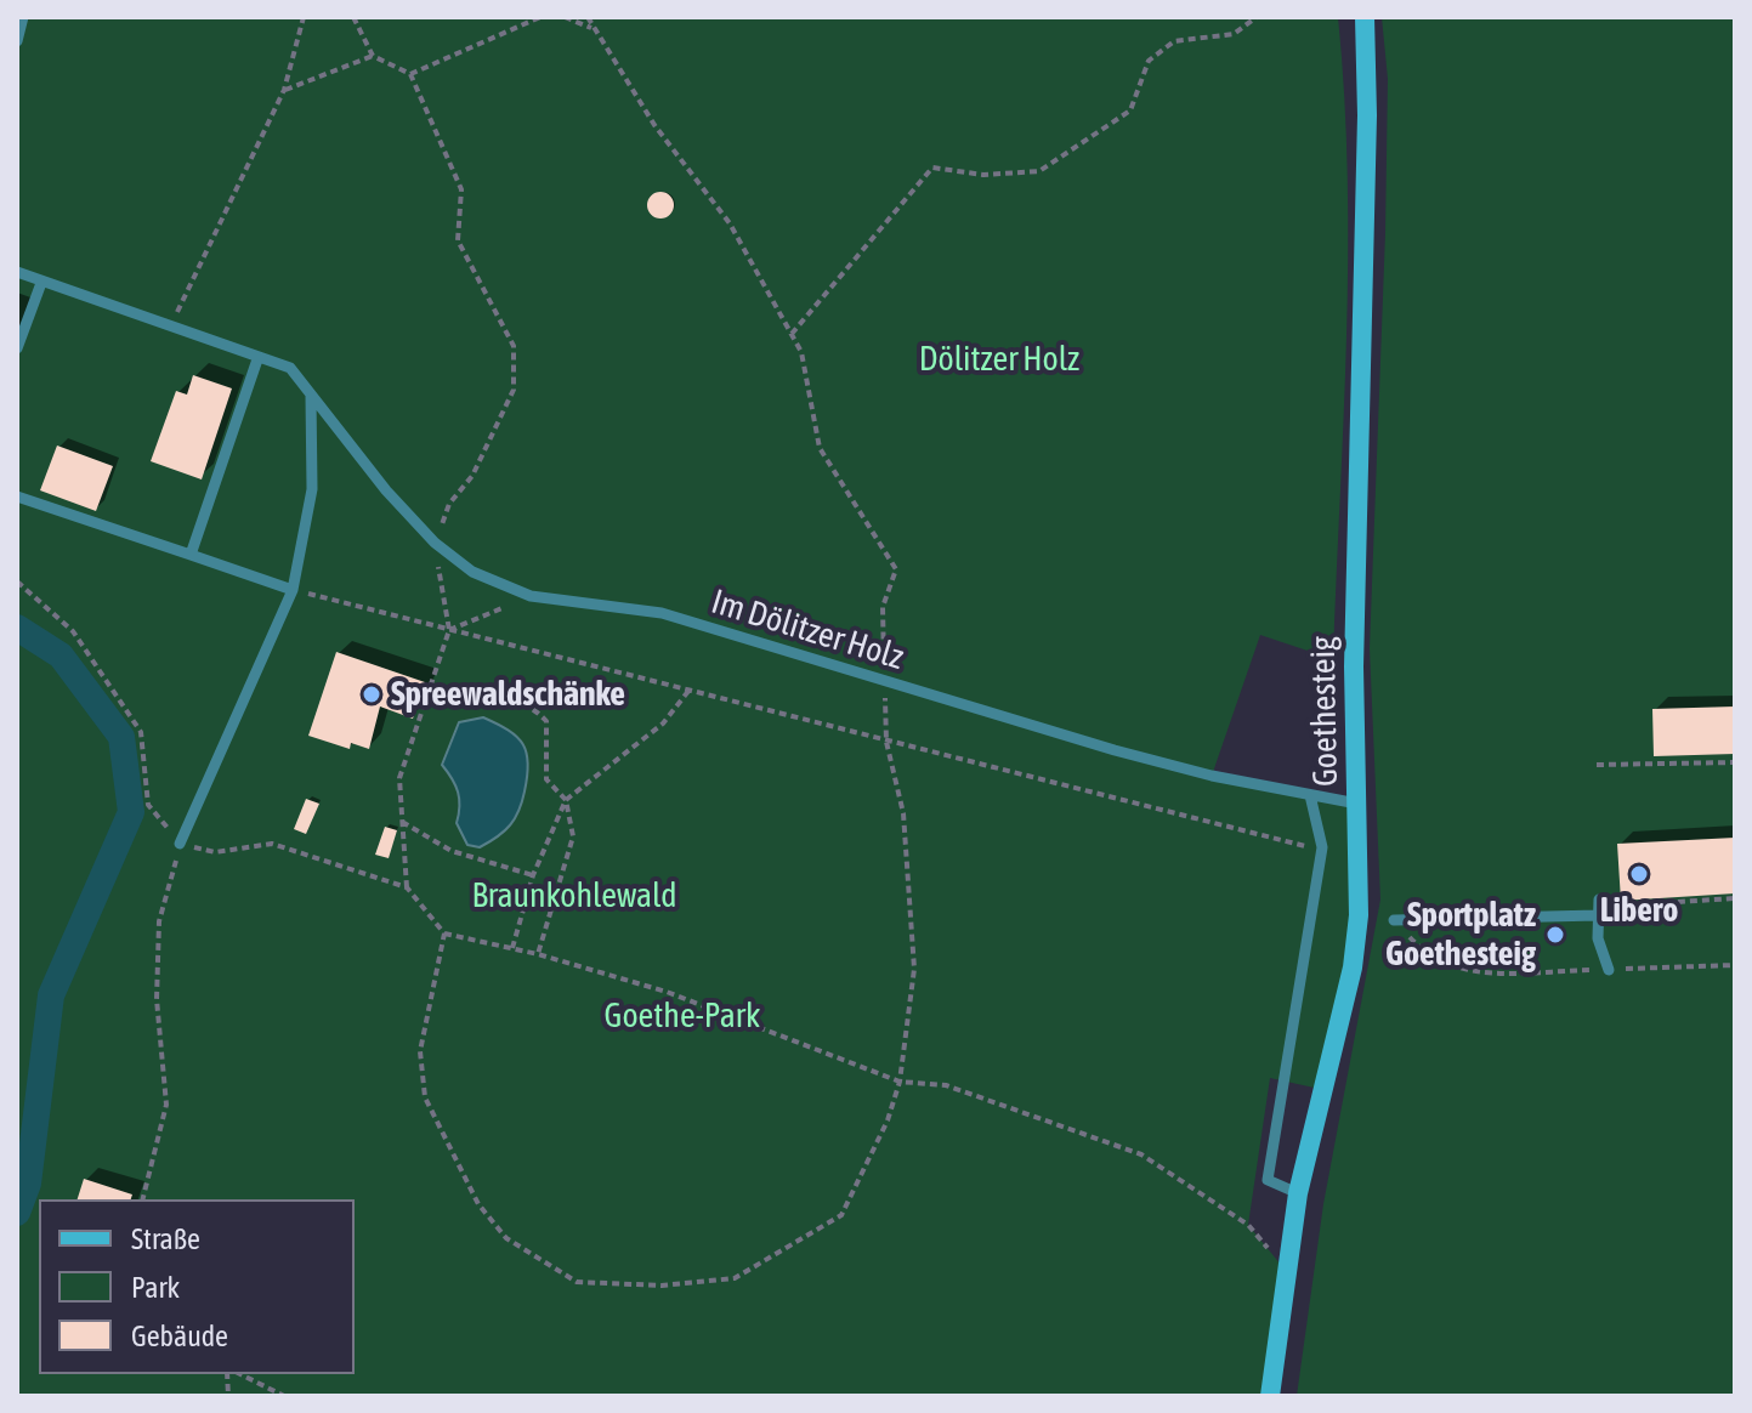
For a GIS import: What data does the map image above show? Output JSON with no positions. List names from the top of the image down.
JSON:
{
  "streets": {
    "main road": ["Goethesteig"],
    "lane": ["Im Dölitzer Holz"]
  },
  "crossings": [
    ["Im Dölitzer Holz", "Goethesteig"]
  ],
  "parks": ["Dölitzer Holz", "Braunkohlewald", "Goethe-Park"],
  "places": ["Spreewaldschänke", "Libero", "Sportplatz Goethesteig"],
  "legend": ["Straße", "Park", "Gebäude"]
}
